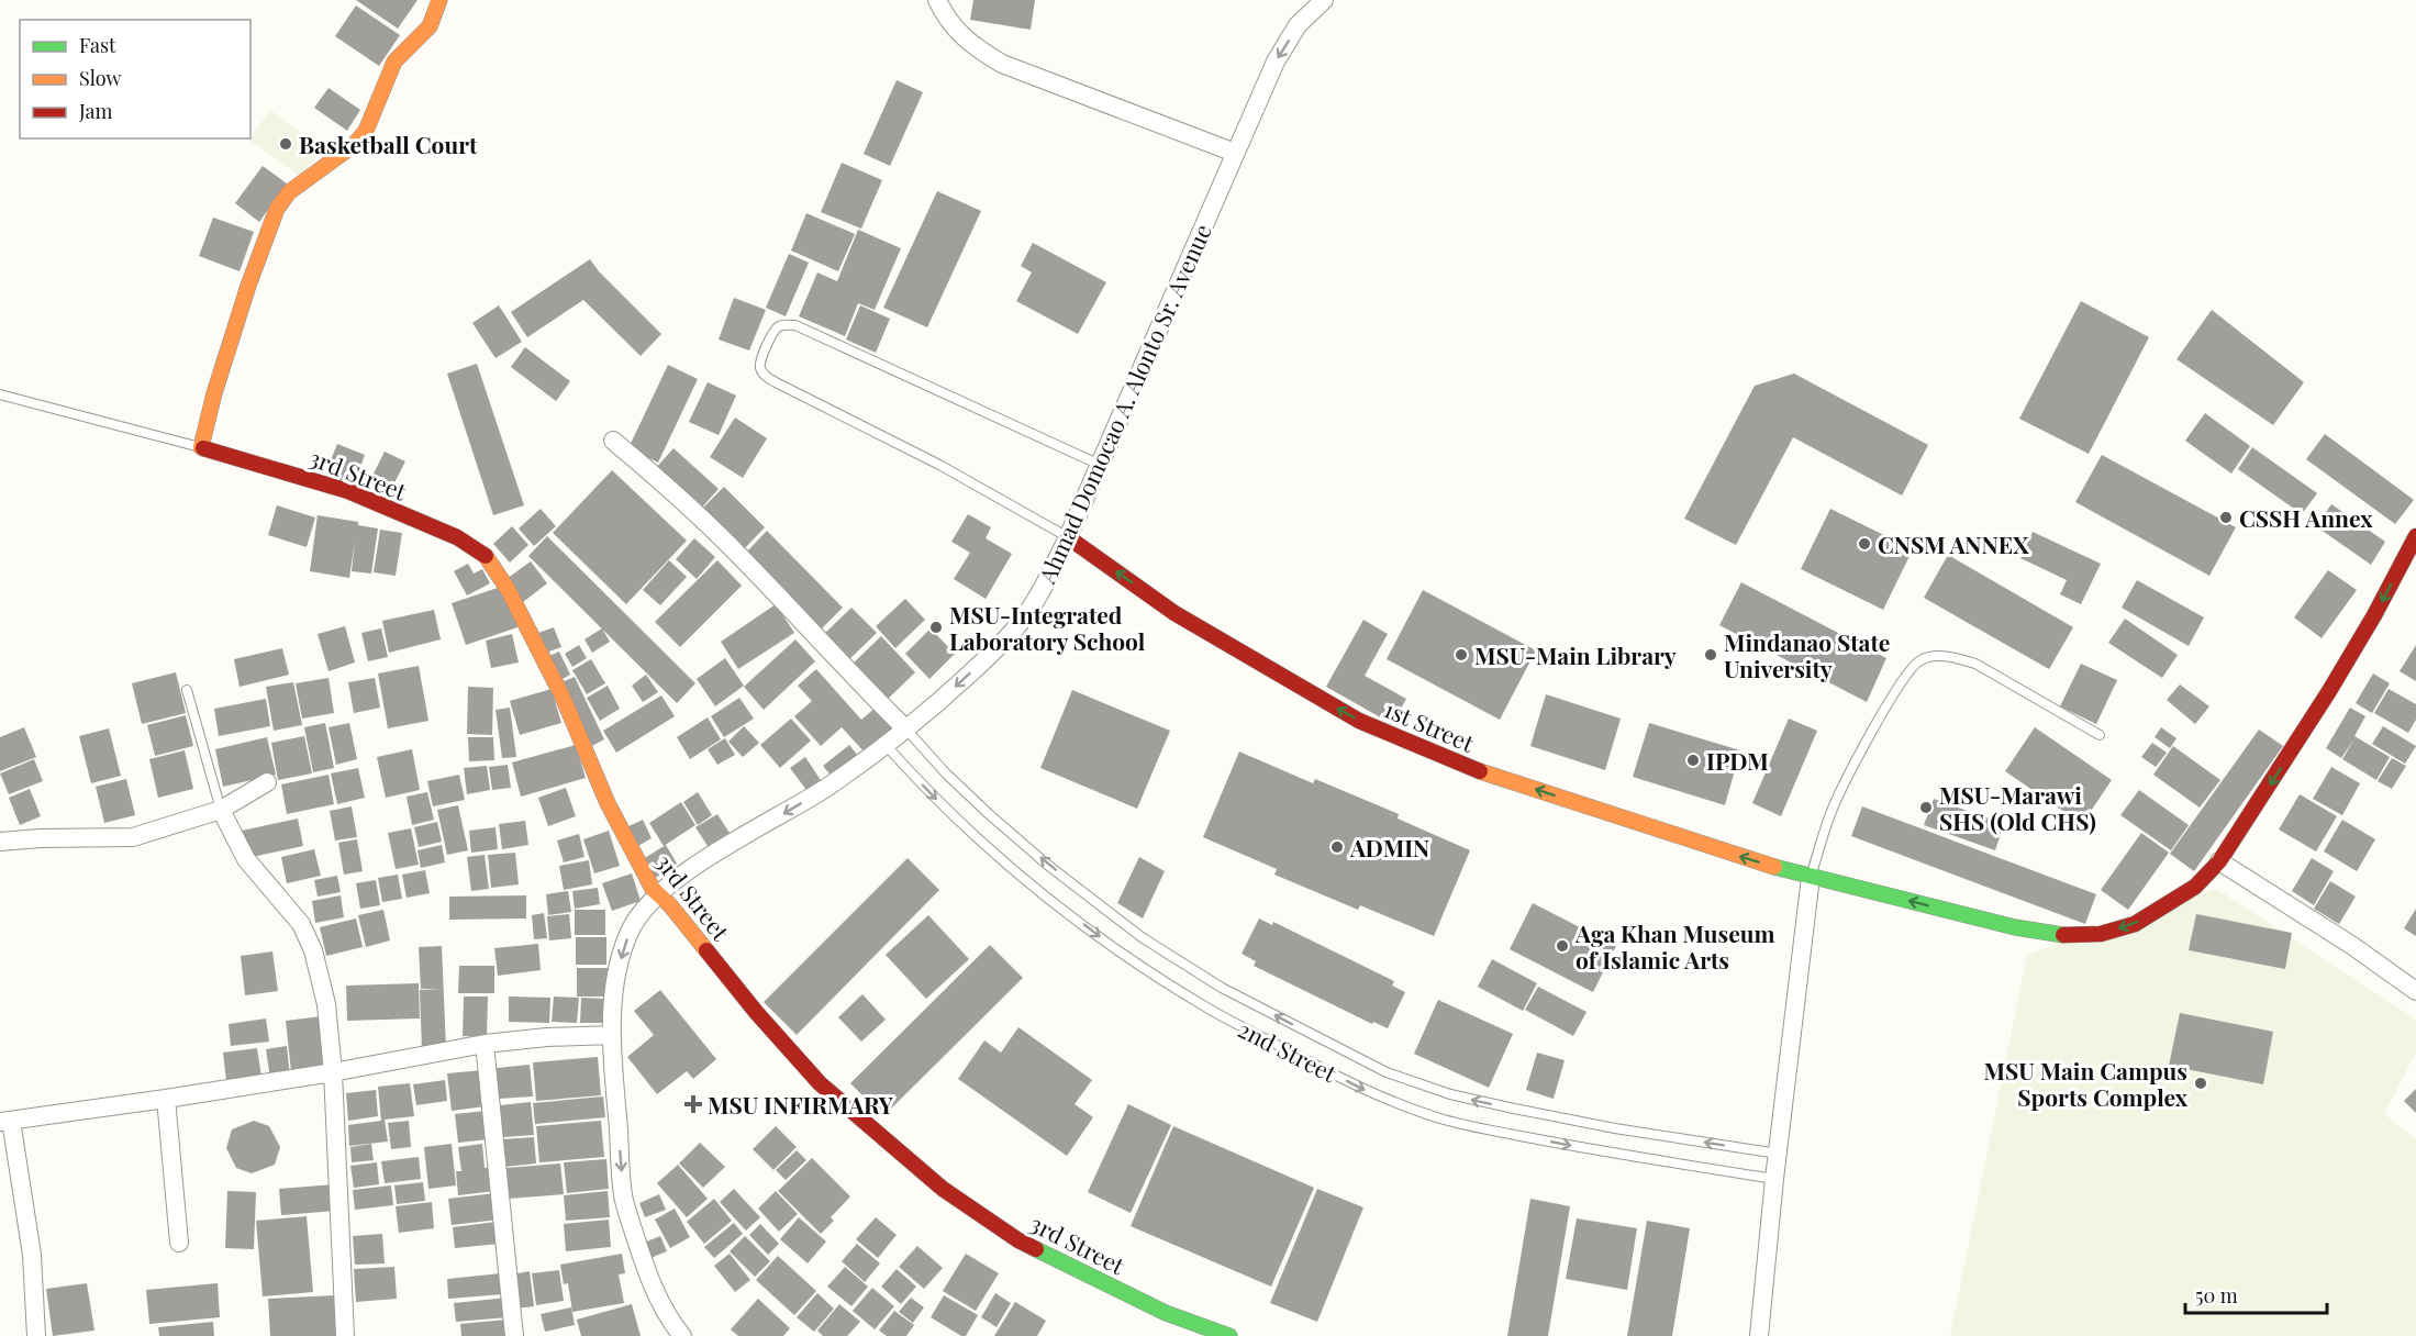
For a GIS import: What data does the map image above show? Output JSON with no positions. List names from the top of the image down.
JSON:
{
  "streets": {
    "street": ["Ahmad Domocao A. Alonto Sr. Avenue", "3rd Street", "1st Street"],
    "lane": ["2nd Street"]
  },
  "crossings": [
    ["Ahmad Domocao A. Alonto Sr. Avenue", "3rd Street"],
    ["Ahmad Domocao A. Alonto Sr. Avenue", "1st Street"],
    ["Ahmad Domocao A. Alonto Sr. Avenue", "2nd Street"]
  ],
  "one_way": ["Ahmad Domocao A. Alonto Sr. Avenue", "1st Street"],
  "places": {
    "other": [
      "Basketball Court",
      "CSSH Annex",
      "CNSM ANNEX",
      "MSU-Integrated Laboratory School",
      "MSU-Main Library",
      "Mindanao State University",
      "IPDM",
      "MSU-Marawi SHS (Old CHS)",
      "ADMIN",
      "Aga Khan Museum of Islamic Arts",
      "MSU Main Campus Sports Complex"
    ],
    "health": ["MSU INFIRMARY"]
  },
  "legend": ["Fast", "Slow", "Jam"],
  "scale_bar": "50 m"
}
